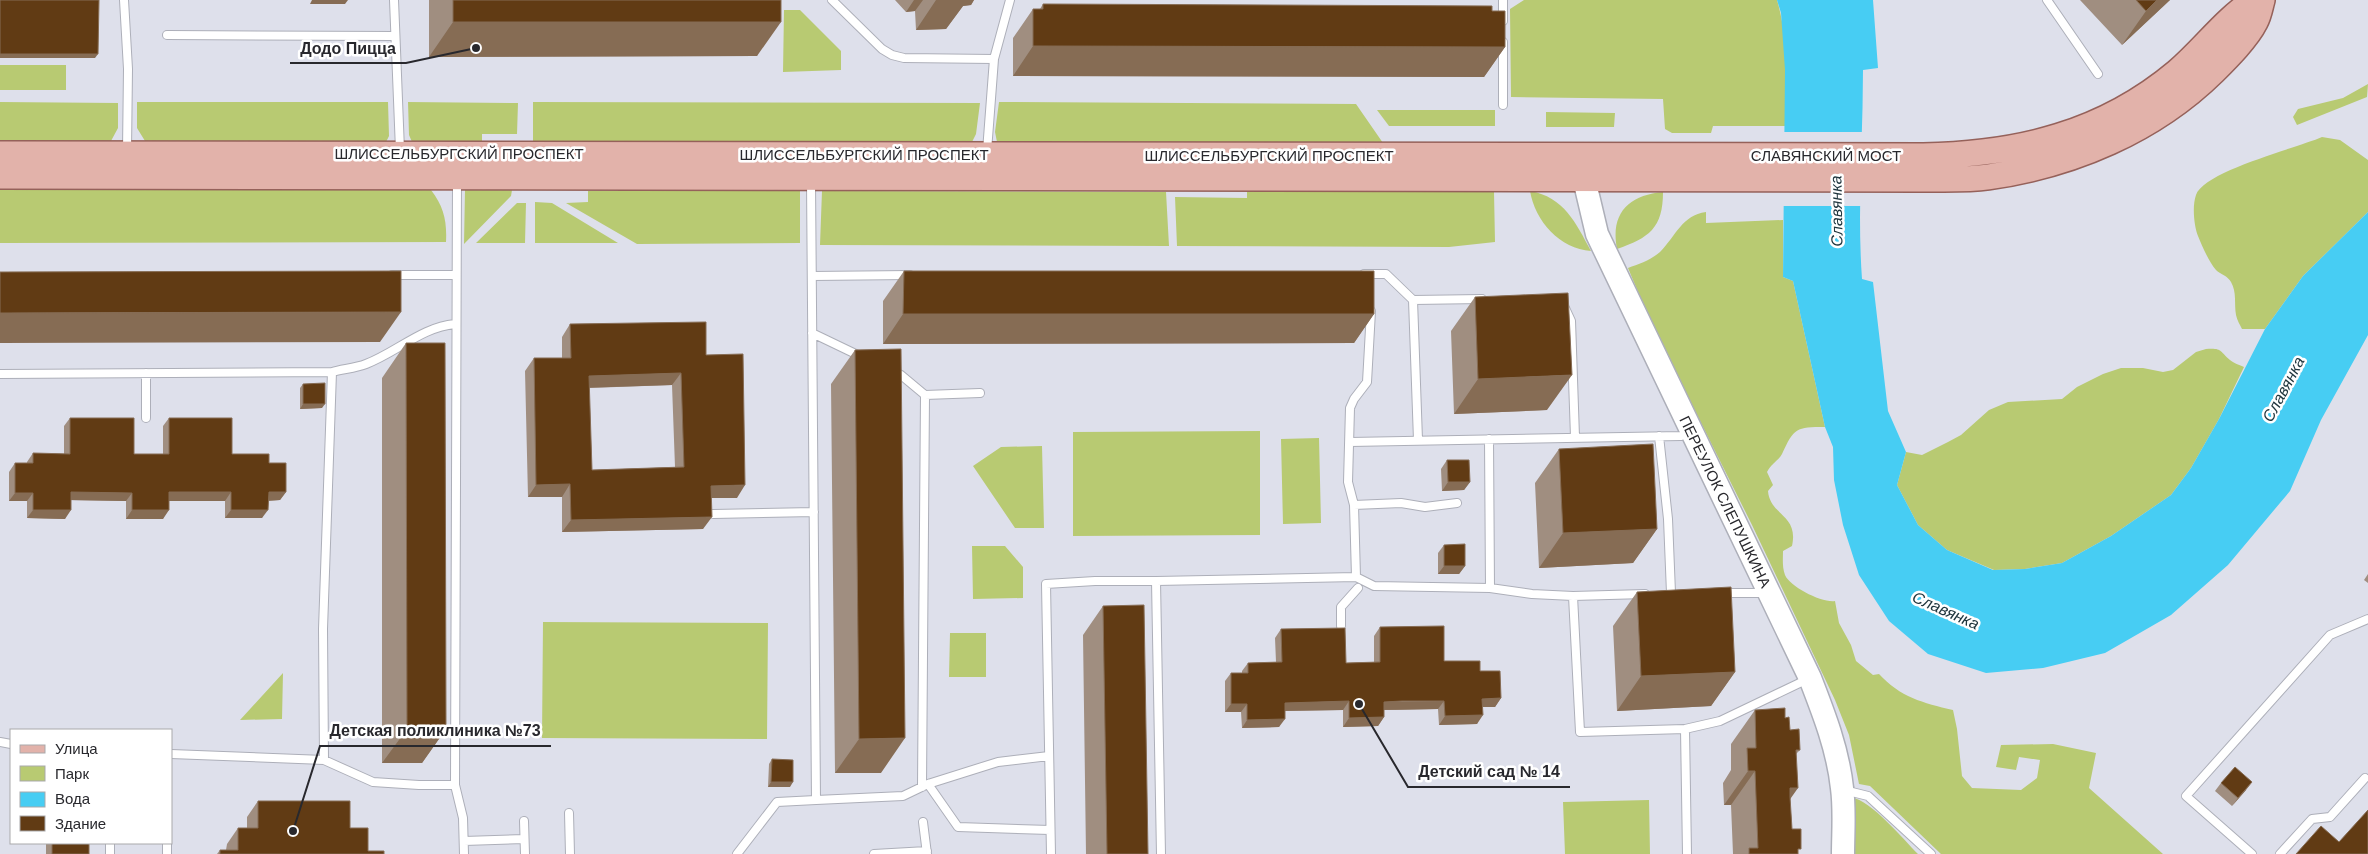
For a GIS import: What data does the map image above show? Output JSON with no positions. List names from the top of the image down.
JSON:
{
  "streets": {
    "main road": ["ШЛИССЕЛЬБУРГСКИЙ ПРОСПЕКТ", "СЛАВЯНСКИЙ МОСТ"],
    "street": ["ПЕРЕУЛОК СЛЕПУШКИНА"]
  },
  "crossings": [
    ["ШЛИССЕЛЬБУРГСКИЙ ПРОСПЕКТ", "СЛАВЯНСКИЙ МОСТ"],
    ["ШЛИССЕЛЬБУРГСКИЙ ПРОСПЕКТ", "ПЕРЕУЛОК СЛЕПУШКИНА"]
  ],
  "water": ["Славянка"],
  "places": ["Додо Пицца", "Детский сад № 14", "Детская поликлиника №73"],
  "legend": [
    "Улица",
    "Парк",
    "Вода",
    "Здание"
  ]
}
